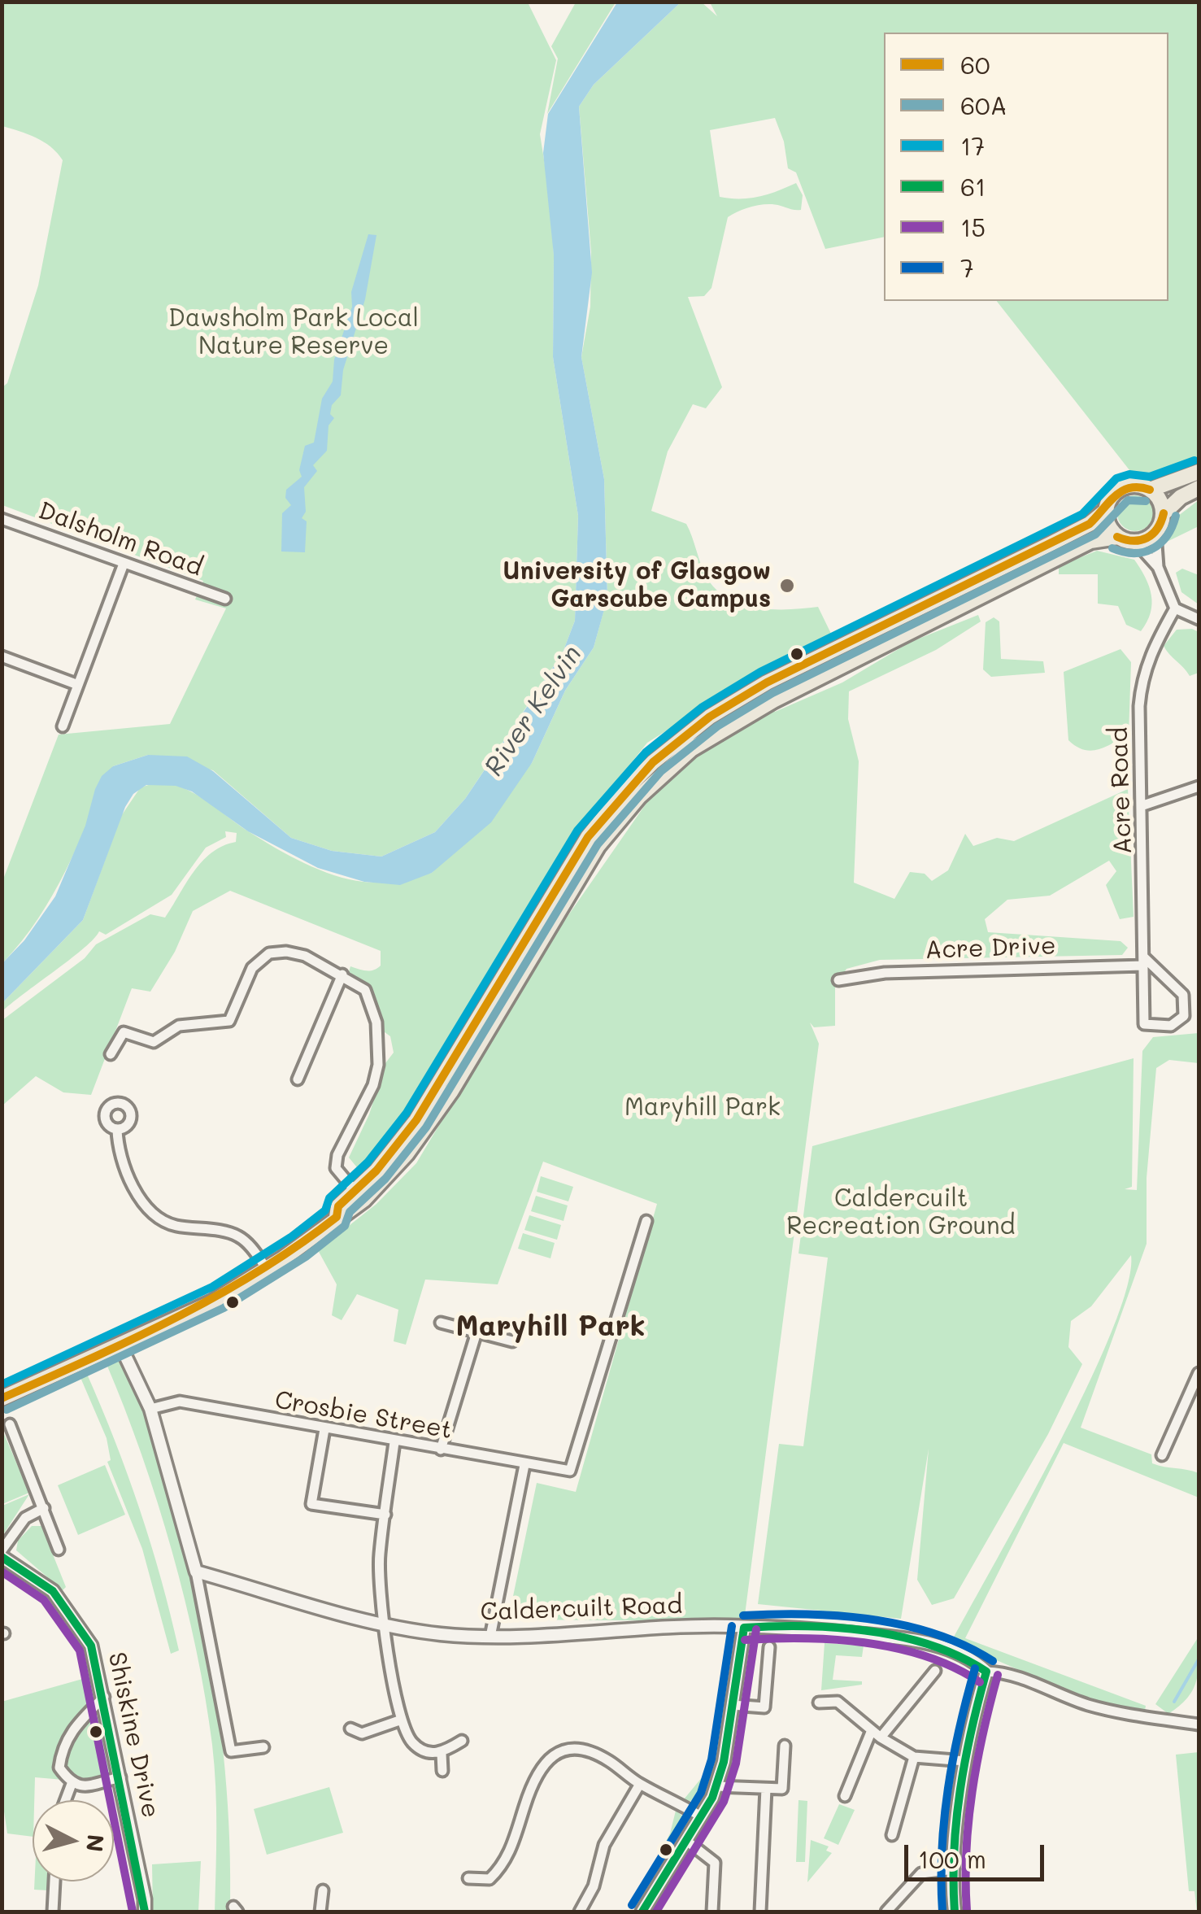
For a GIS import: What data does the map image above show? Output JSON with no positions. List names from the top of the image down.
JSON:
{
  "streets": {
    "street": [
      "Dalsholm Road",
      "Acre Road",
      "Acre Drive",
      "Crosbie Street",
      "Caldercuilt Road",
      "Shiskine Drive"
    ]
  },
  "crossings": [
    ["Acre Road", "Acre Drive"]
  ],
  "districts": ["Maryhill Park"],
  "water": ["River Kelvin"],
  "parks": ["Dawsholm Park Local Nature Reserve", "Maryhill Park", "Caldercuilt Recreation Ground"],
  "places": ["University of Glasgow Garscube Campus"],
  "lines": [
    "transit line 17",
    "transit line 60",
    "transit line 60A",
    "transit line 61",
    "transit line 15",
    "transit line 7"
  ],
  "legend": [
    "60",
    "60A",
    "17",
    "61",
    "15",
    "7"
  ],
  "scale_bar": "100 m",
  "north": "right"
}
